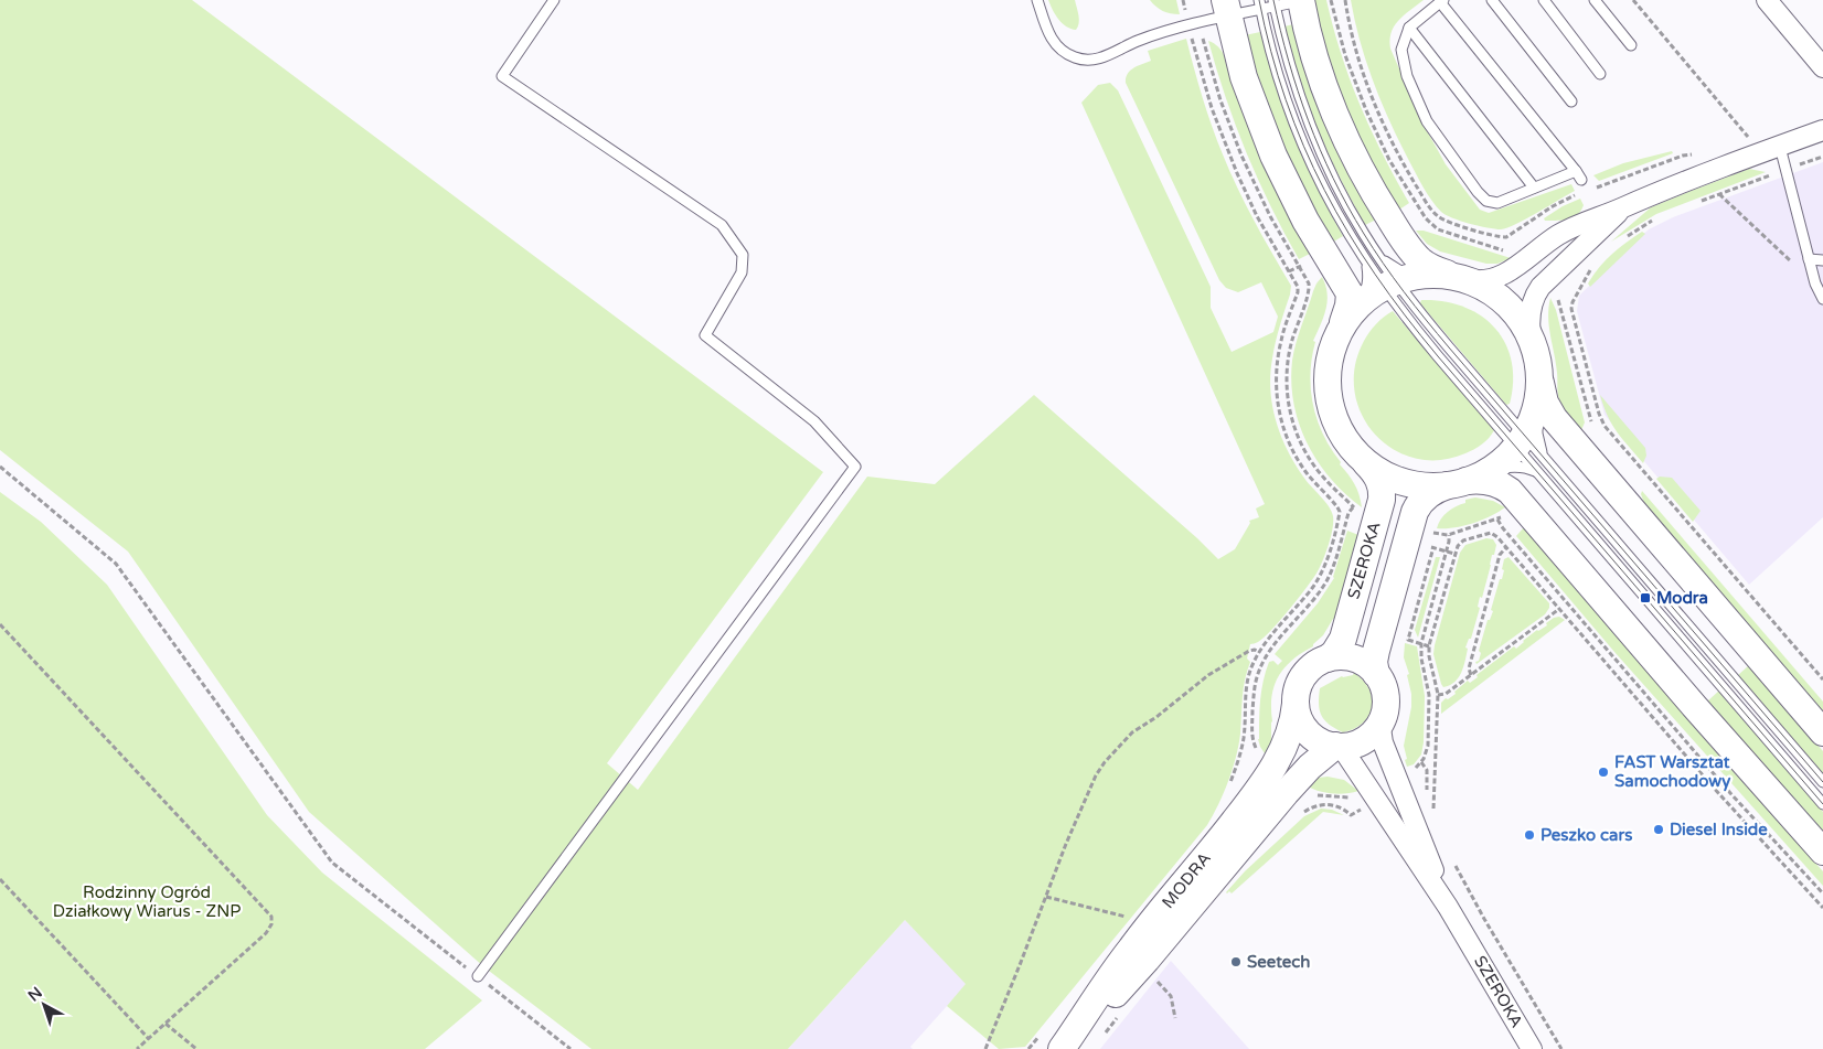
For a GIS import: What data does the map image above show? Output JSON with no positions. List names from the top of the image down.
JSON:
{
  "streets": {
    "main road": ["SZEROKA", "MODRA"]
  },
  "crossings": [
    ["SZEROKA", "MODRA"]
  ],
  "parks": ["Rodzinny Ogród Działkowy Wiarus - ZNP"],
  "places": {
    "transit": ["Modra"],
    "other": [
      "FAST Warsztat Samochodowy",
      "Diesel Inside",
      "Peszko cars",
      "Seetech"
    ]
  },
  "north": "top left"
}
